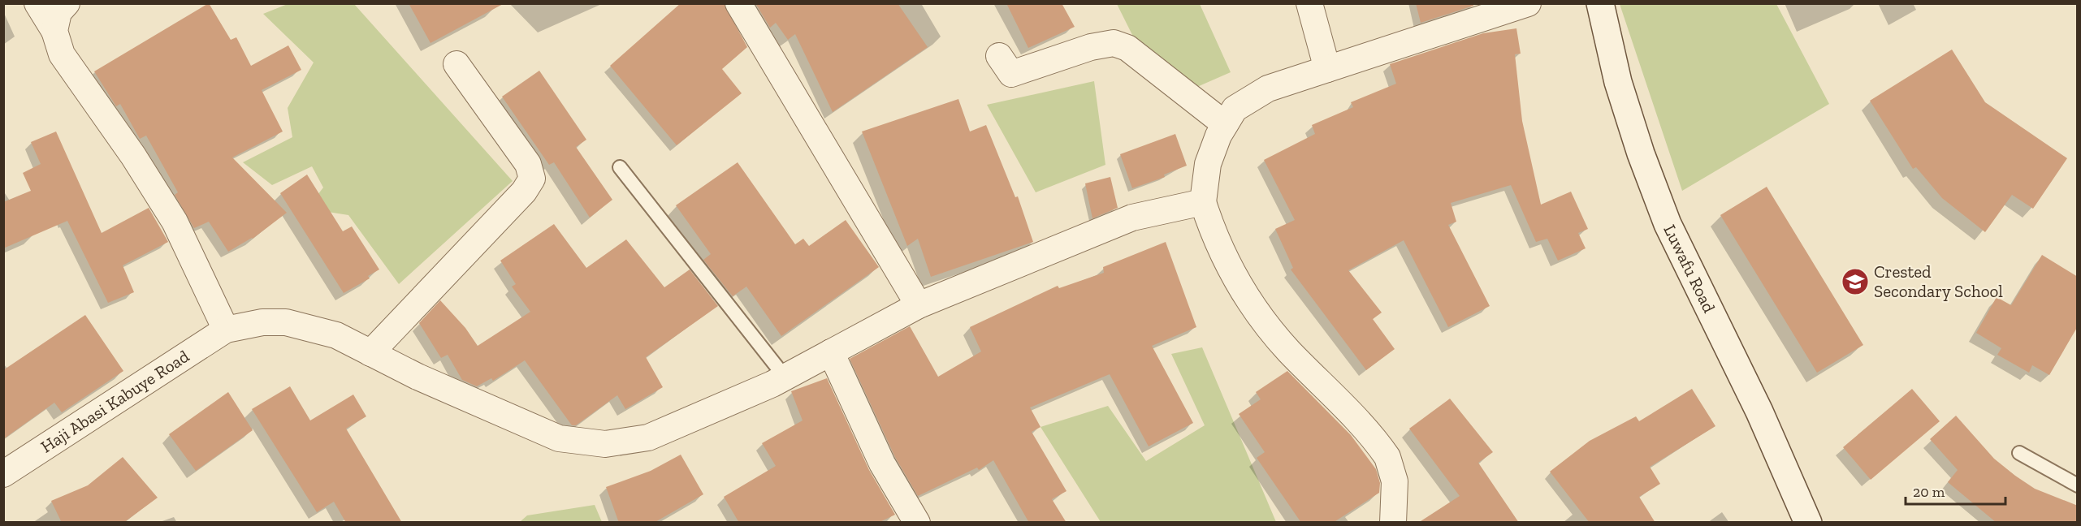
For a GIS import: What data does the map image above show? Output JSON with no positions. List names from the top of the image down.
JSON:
{
  "streets": {
    "street": ["Luwafu Road", "Haji Abasi Kabuye Road"]
  },
  "places": {
    "school or university": ["Crested Secondary School"]
  },
  "scale_bar": "20 m"
}
